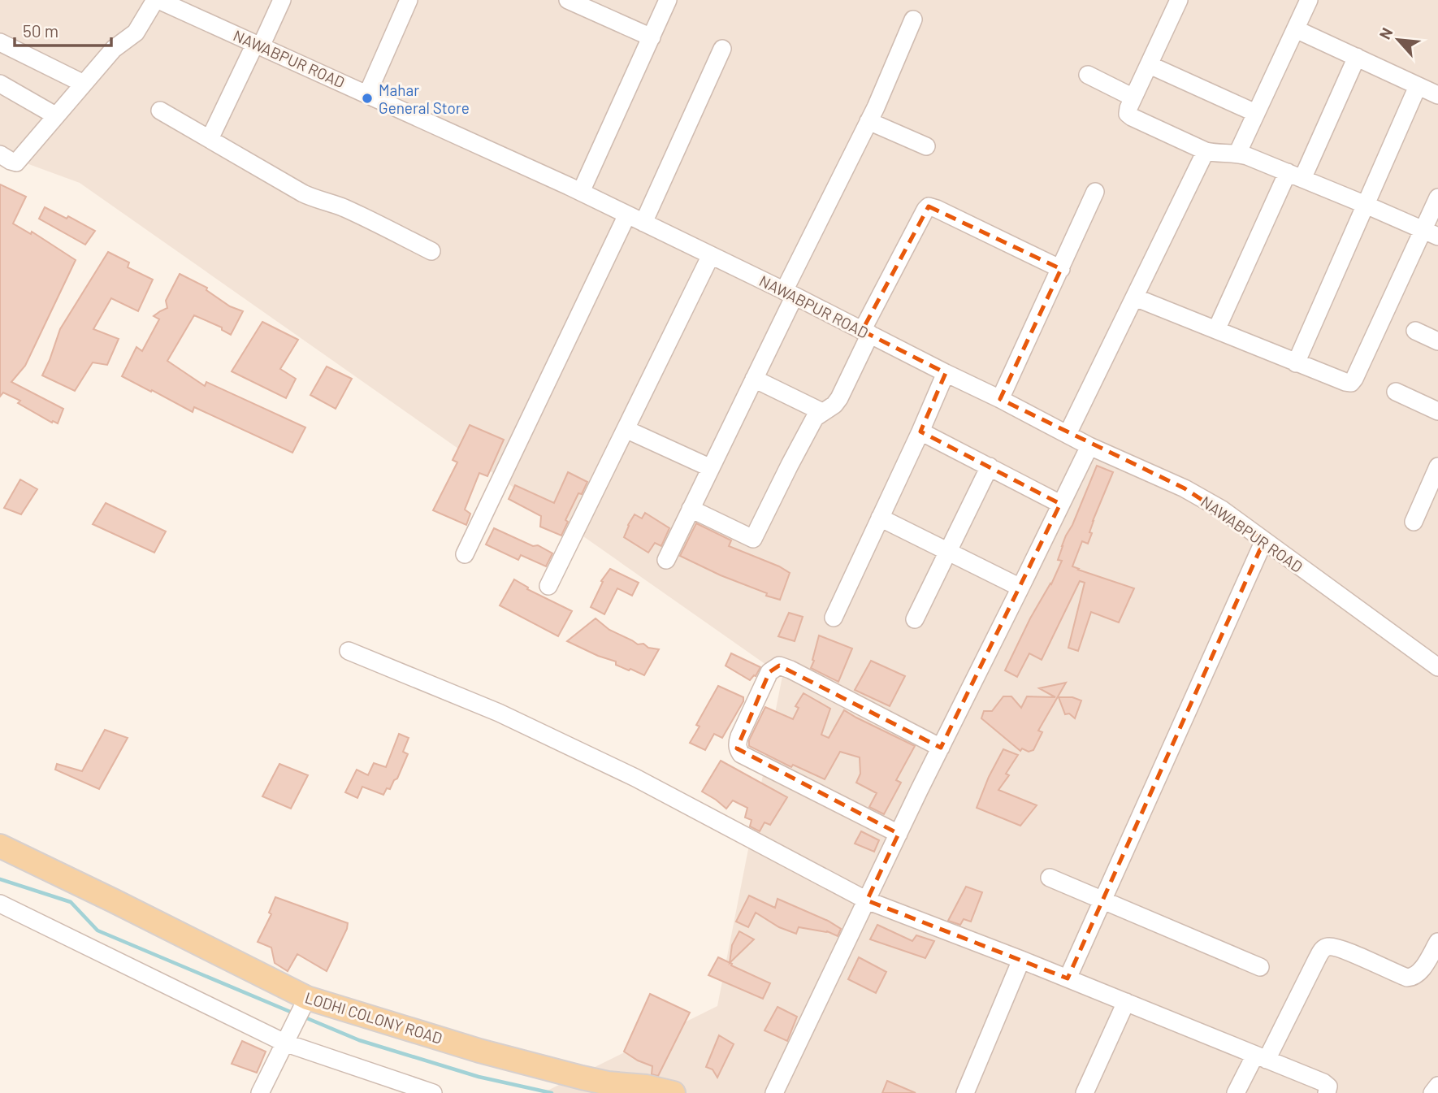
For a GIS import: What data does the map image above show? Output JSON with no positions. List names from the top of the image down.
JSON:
{
  "streets": {
    "main road": ["LODHI COLONY ROAD"],
    "street": ["NAWABPUR ROAD"]
  },
  "places": ["Mahar General Store"],
  "scale_bar": "50 m",
  "north": "top left"
}
